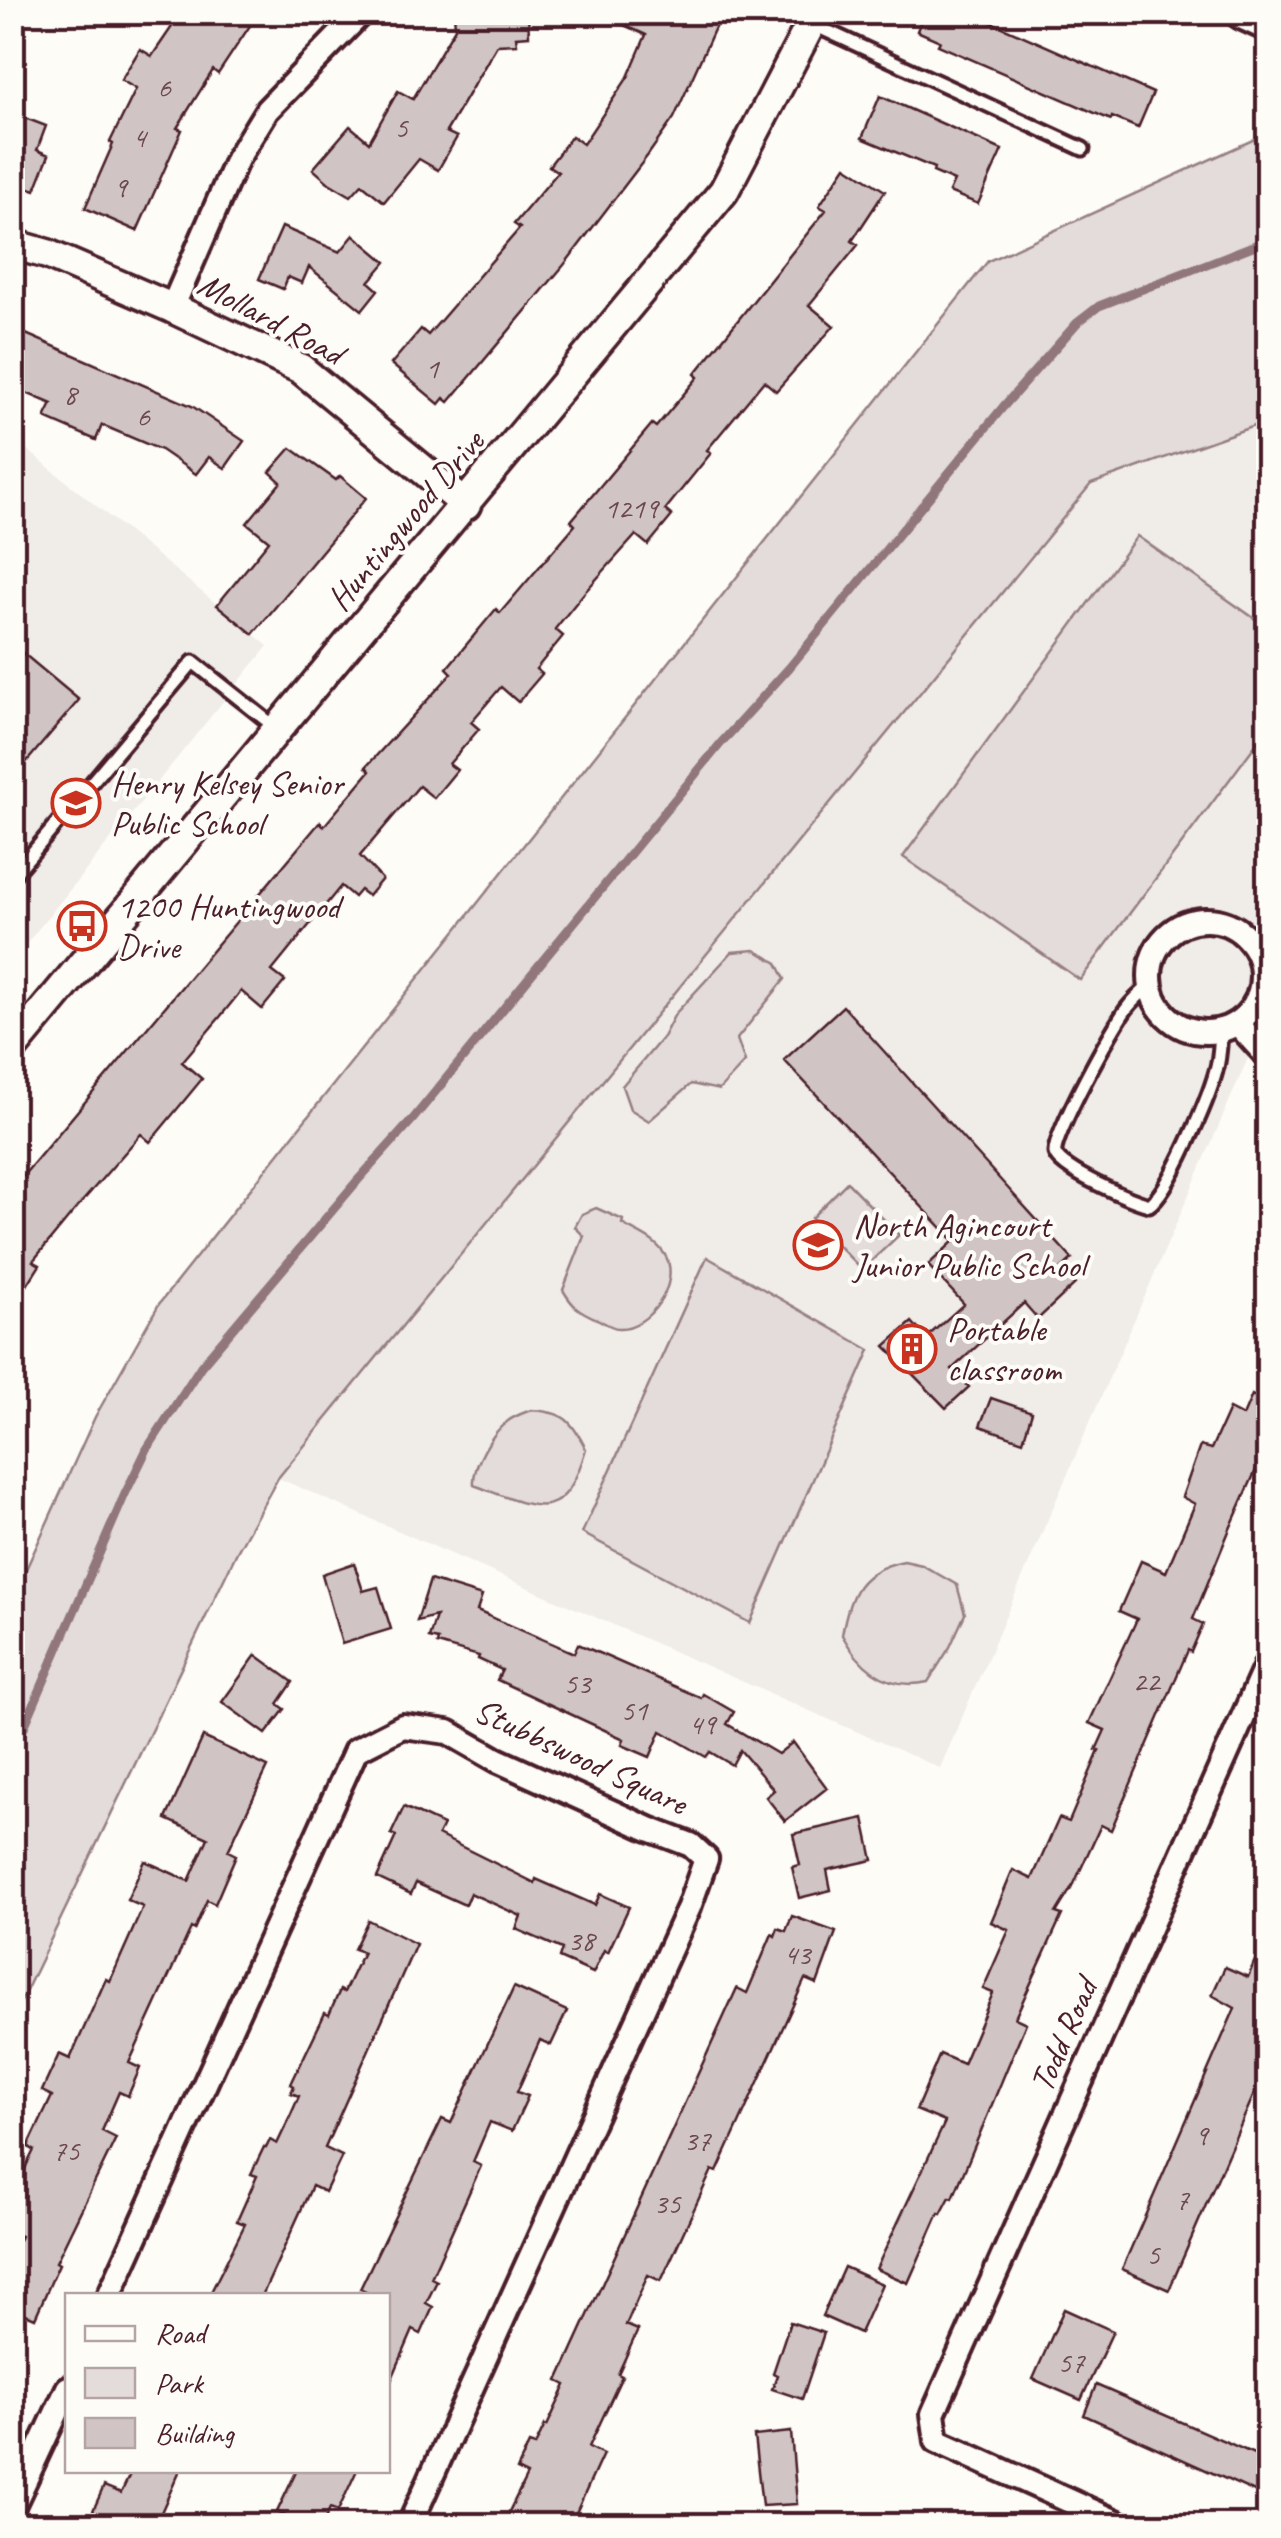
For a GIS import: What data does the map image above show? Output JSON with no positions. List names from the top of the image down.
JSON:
{
  "streets": {
    "street": [
      "Mollard Road",
      "Huntingwood Drive",
      "Stubbswood Square",
      "Todd Road"
    ]
  },
  "crossings": [
    ["Mollard Road", "Huntingwood Drive"]
  ],
  "places": {
    "school or university": ["Henry Kelsey Senior Public School", "North Agincourt Junior Public School"],
    "bus stop": ["1200 Huntingwood Drive"],
    "building": ["Portable classroom"]
  },
  "house_numbers": [
    "6",
    "5",
    "4",
    "9",
    "1",
    "8",
    "6",
    "1219",
    "22",
    "53",
    "51",
    "49",
    "38",
    "43",
    "9",
    "37",
    "75",
    "7",
    "35",
    "5",
    "57"
  ],
  "legend": ["Road", "Park", "Building"]
}
